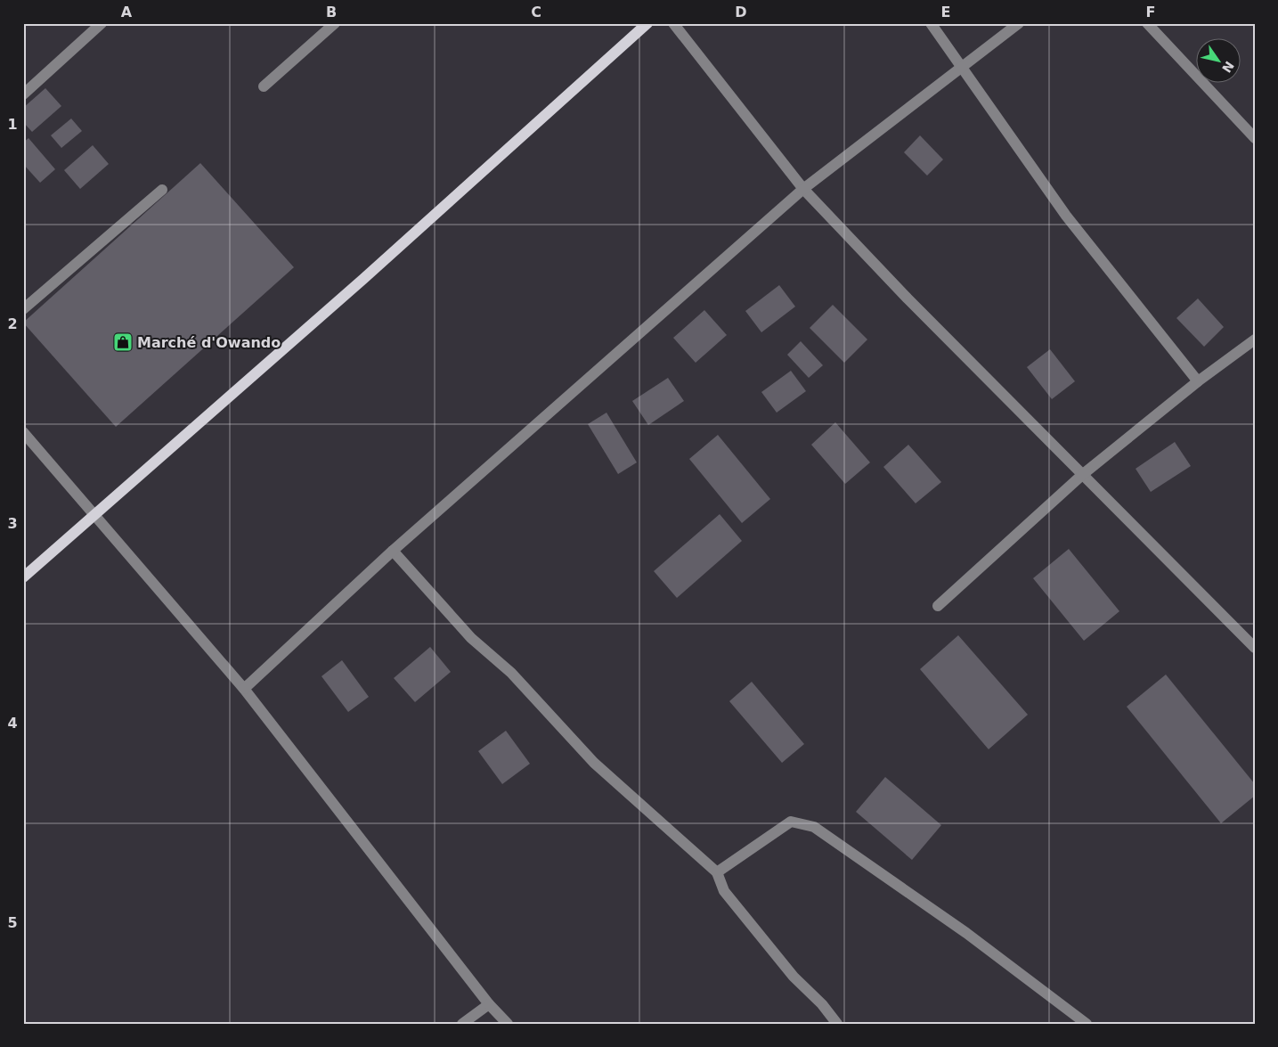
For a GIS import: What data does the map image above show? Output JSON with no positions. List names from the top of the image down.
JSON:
{
  "places": {
    "shop": ["Marché d'Owando"]
  },
  "north": "bottom right",
  "grid": {
    "columns": [
      "A",
      "B",
      "C",
      "D",
      "E",
      "F"
    ],
    "rows": [
      "1",
      "2",
      "3",
      "4",
      "5"
    ]
  }
}
